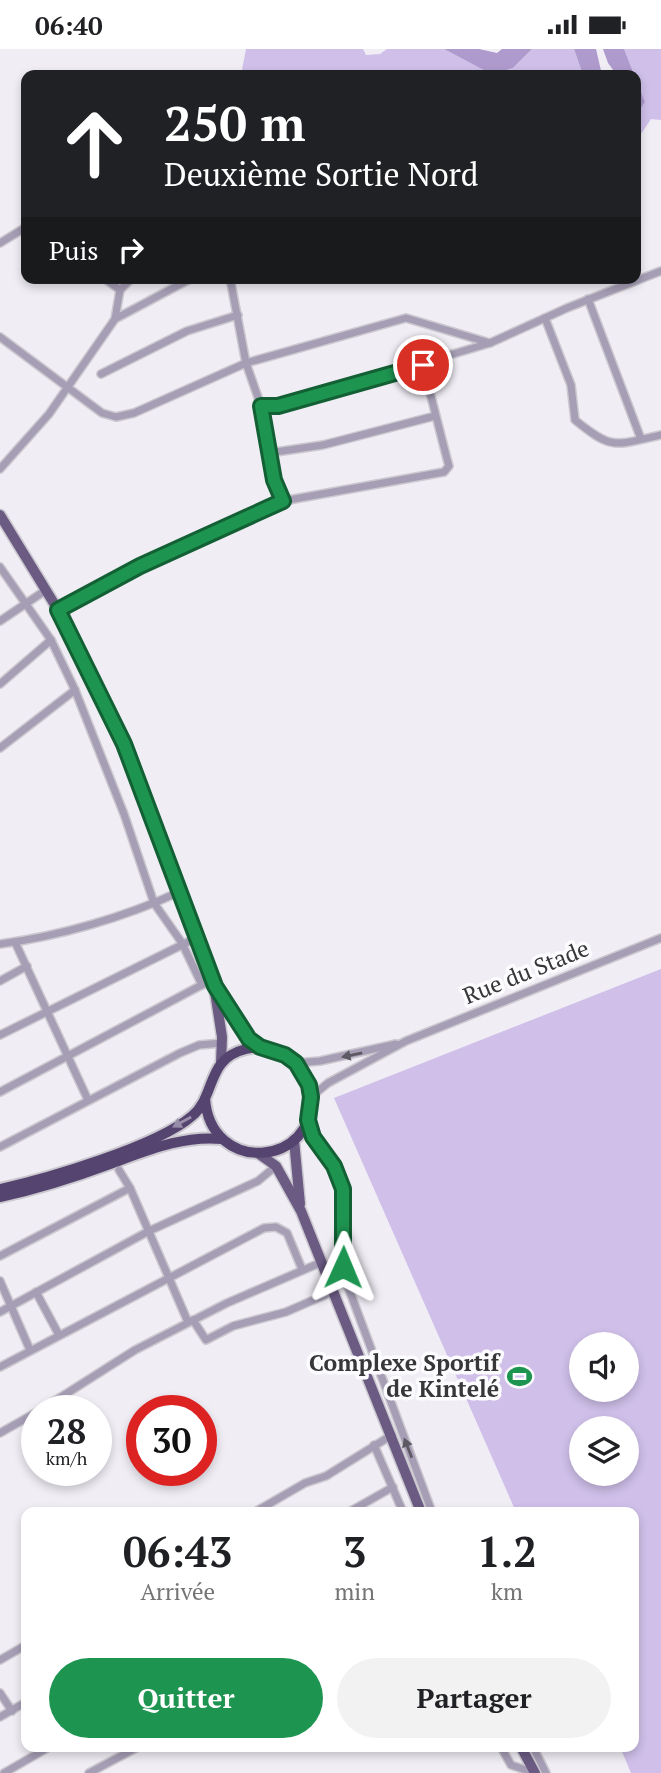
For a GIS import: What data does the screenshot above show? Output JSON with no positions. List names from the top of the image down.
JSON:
{
  "streets": {
    "street": ["Rue du Stade"]
  },
  "places": {
    "sports": ["Complexe Sportif de Kintelé"]
  },
  "page": {
    "status": "06:40",
    "turn": ["250 m", "Deuxième Sortie Nord"],
    "then": "Puis",
    "speed": "28 km/h",
    "limit": "30",
    "eta": [
      "06:43",
      "Arrivée",
      "3",
      "min",
      "1.2",
      "km"
    ],
    "buttons": ["Quitter", "Partager"]
  }
}
